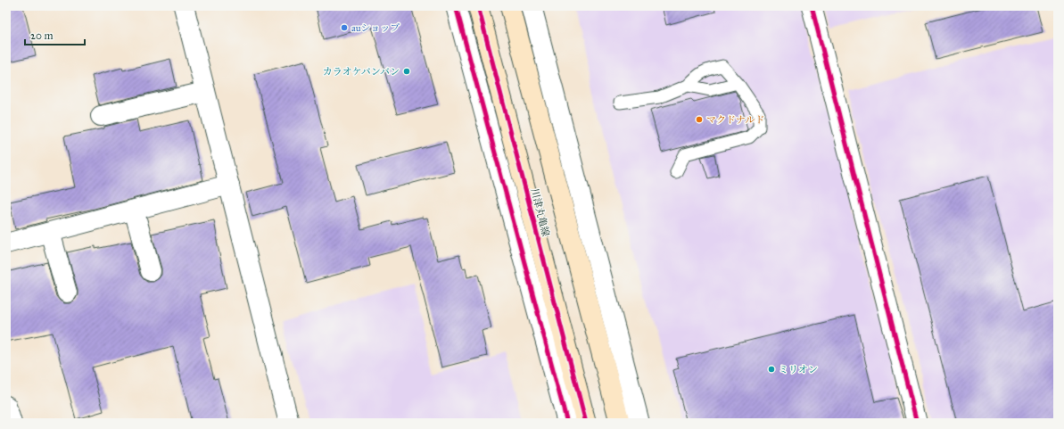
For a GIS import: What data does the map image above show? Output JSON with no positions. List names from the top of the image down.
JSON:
{
  "streets": {
    "main road": ["川津丸亀線"]
  },
  "places": [
    "auショップ",
    "カラオケバンバン",
    "マクドナルド",
    "ミリオン"
  ],
  "scale_bar": "20 m"
}
